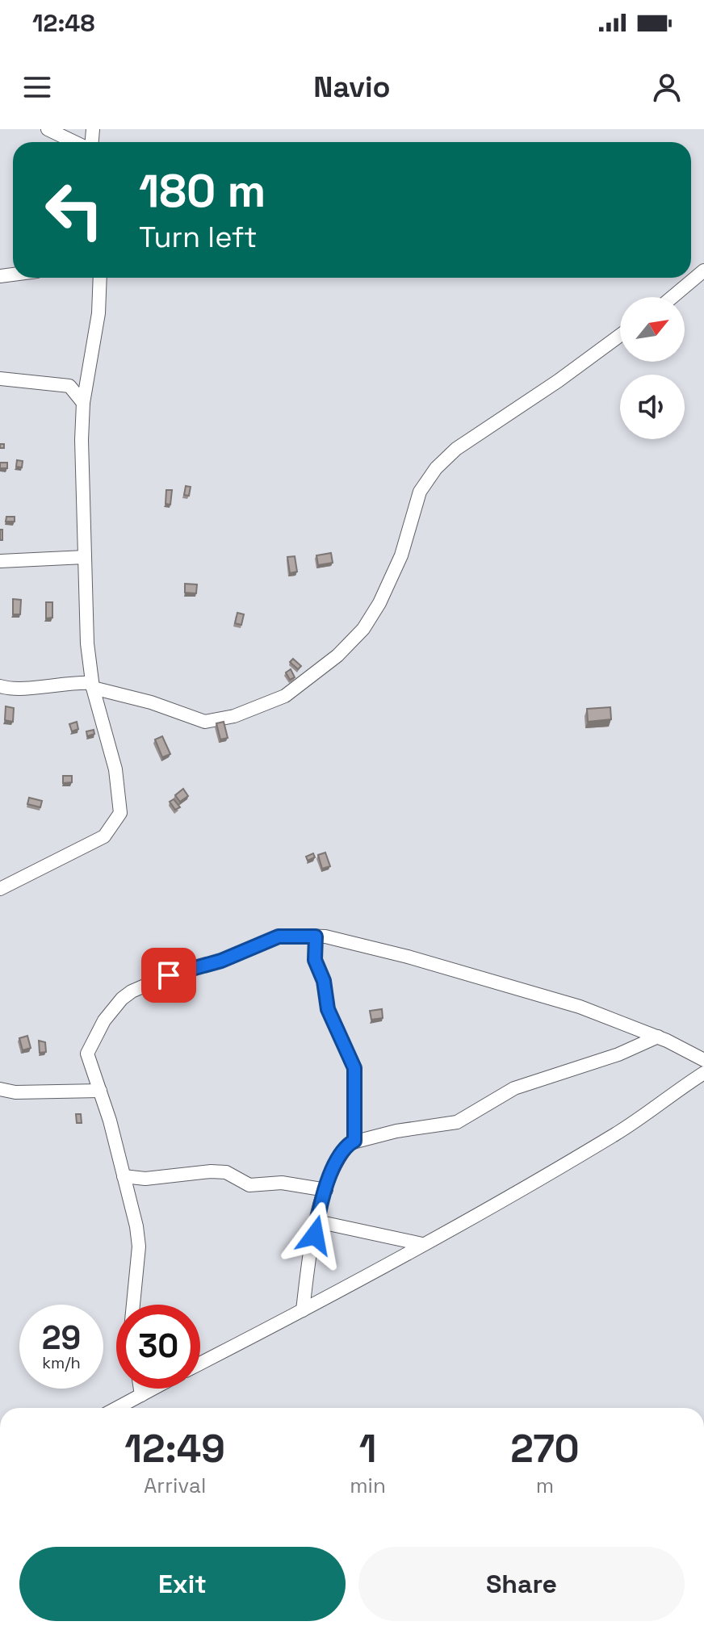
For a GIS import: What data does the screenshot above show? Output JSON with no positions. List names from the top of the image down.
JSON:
{
  "north": "top right",
  "page": {
    "status": "12:48",
    "header": "Navio",
    "turn": ["180 m", "Turn left"],
    "speed": "29 km/h",
    "limit": "30",
    "eta": [
      "12:49",
      "Arrival",
      "1",
      "min",
      "270",
      "m"
    ],
    "buttons": ["Exit", "Share"]
  }
}
